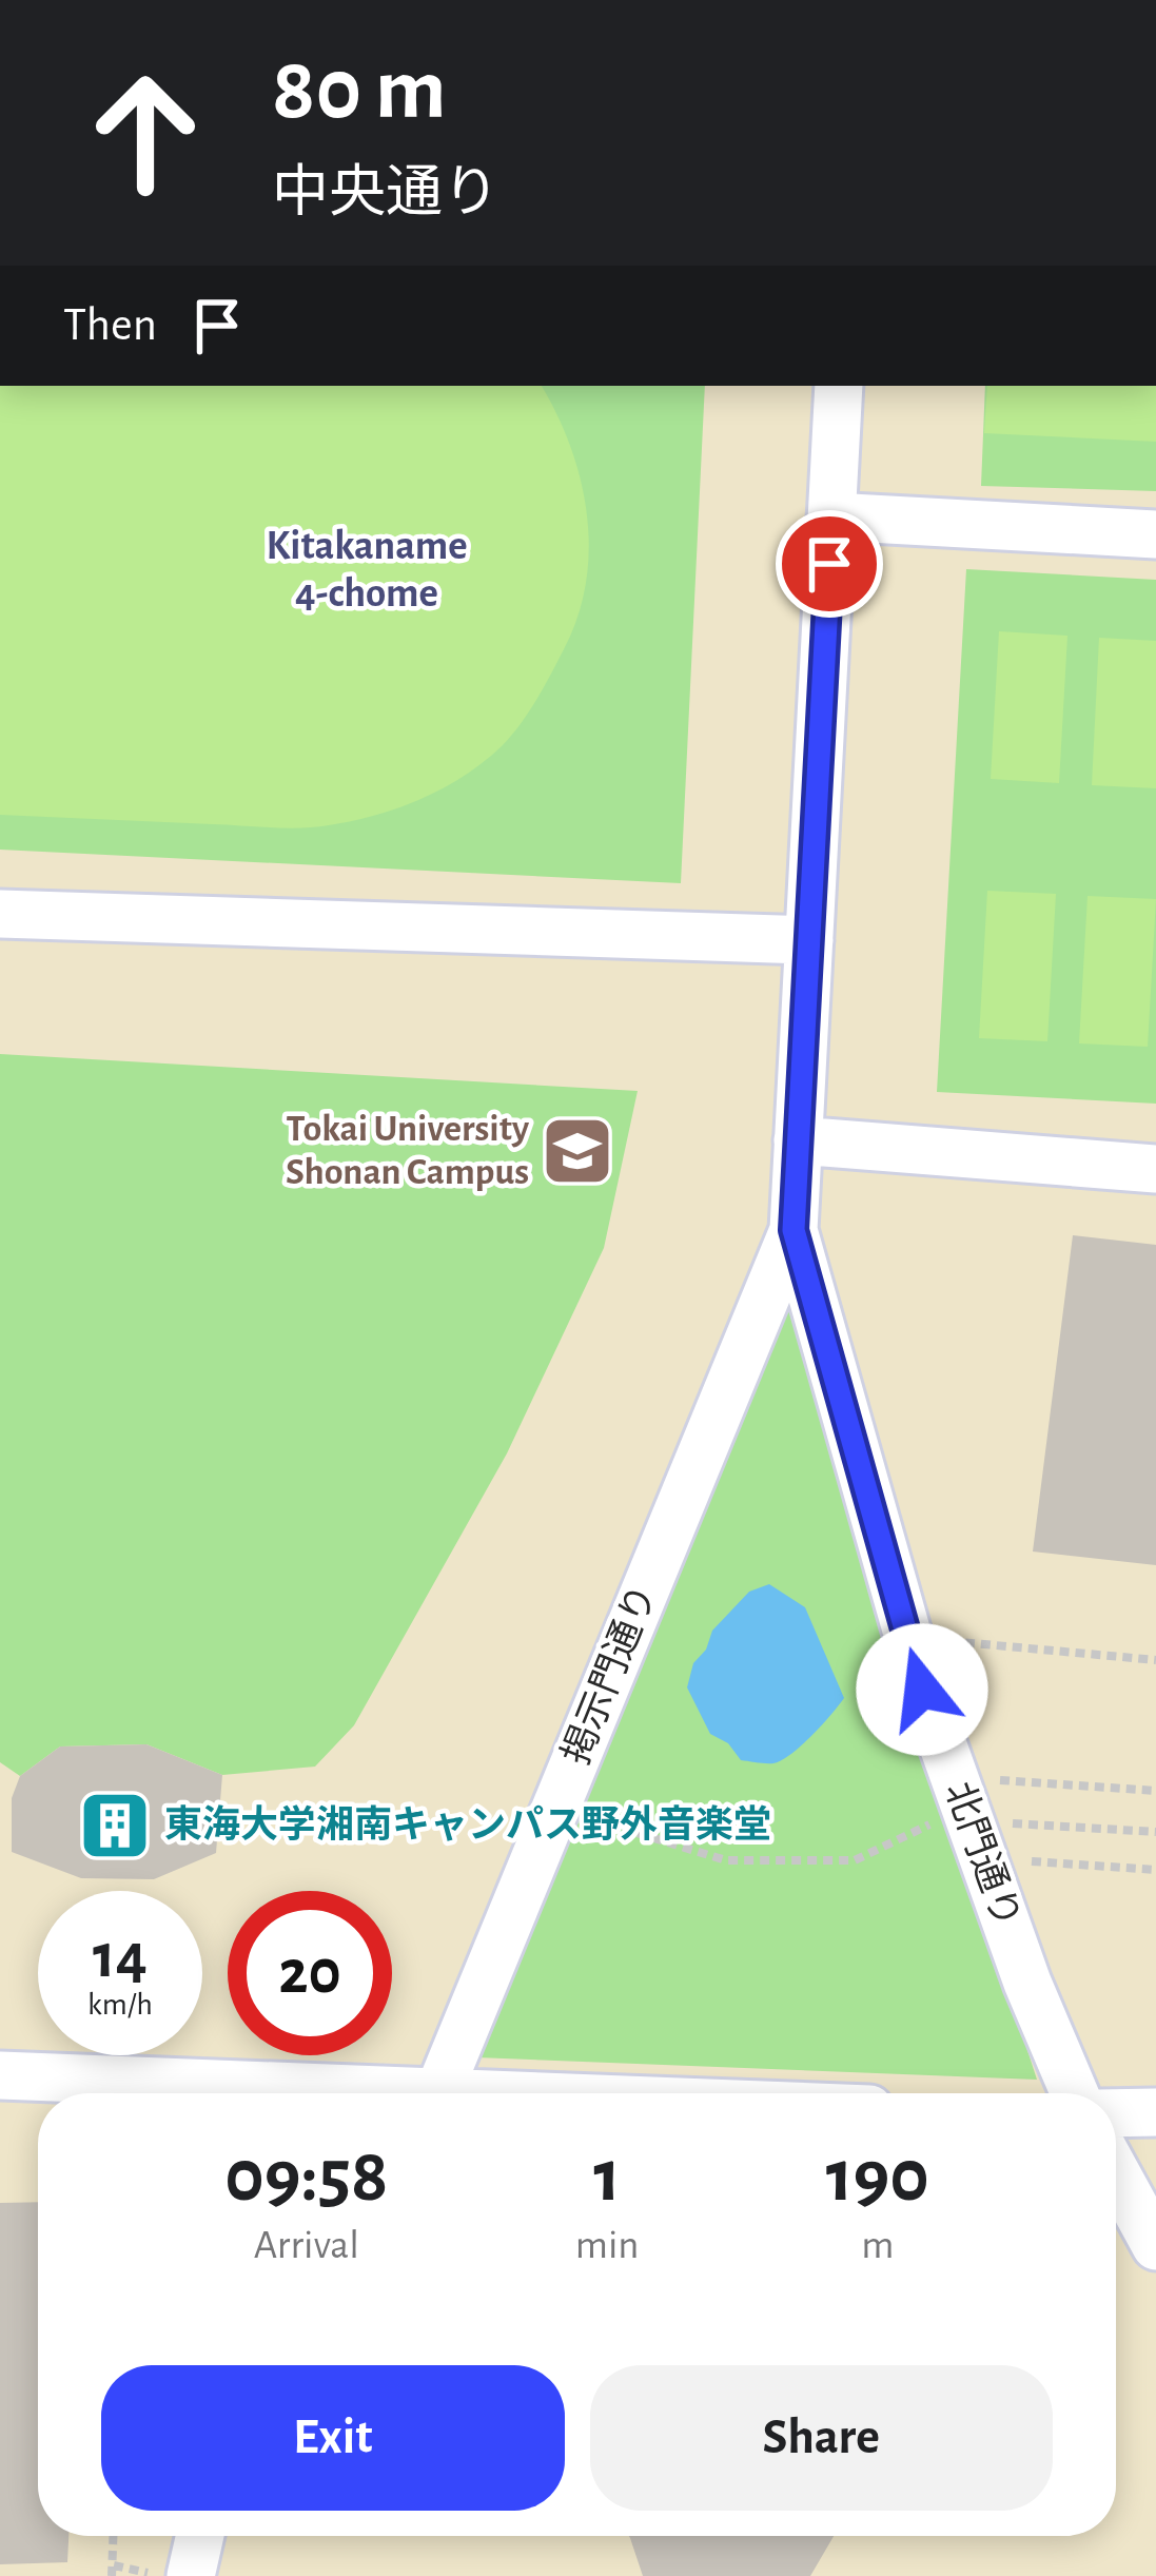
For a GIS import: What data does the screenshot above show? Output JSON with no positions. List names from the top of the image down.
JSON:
{
  "streets": {
    "lane": ["掲示門通り", "北門通り"]
  },
  "crossings": [
    ["掲示門通り", "北門通り"]
  ],
  "districts": ["Kitakaname 4-chome"],
  "places": {
    "school or university": ["Tokai University Shonan Campus"],
    "building": ["東海大学湘南キャンパス野外音楽堂"]
  },
  "page": {
    "turn": ["80 m", "中央通り"],
    "then": "Then",
    "speed": "14 km/h",
    "limit": "20",
    "eta": [
      "09:58",
      "Arrival",
      "1",
      "min",
      "190",
      "m"
    ],
    "buttons": ["Exit", "Share"]
  }
}
